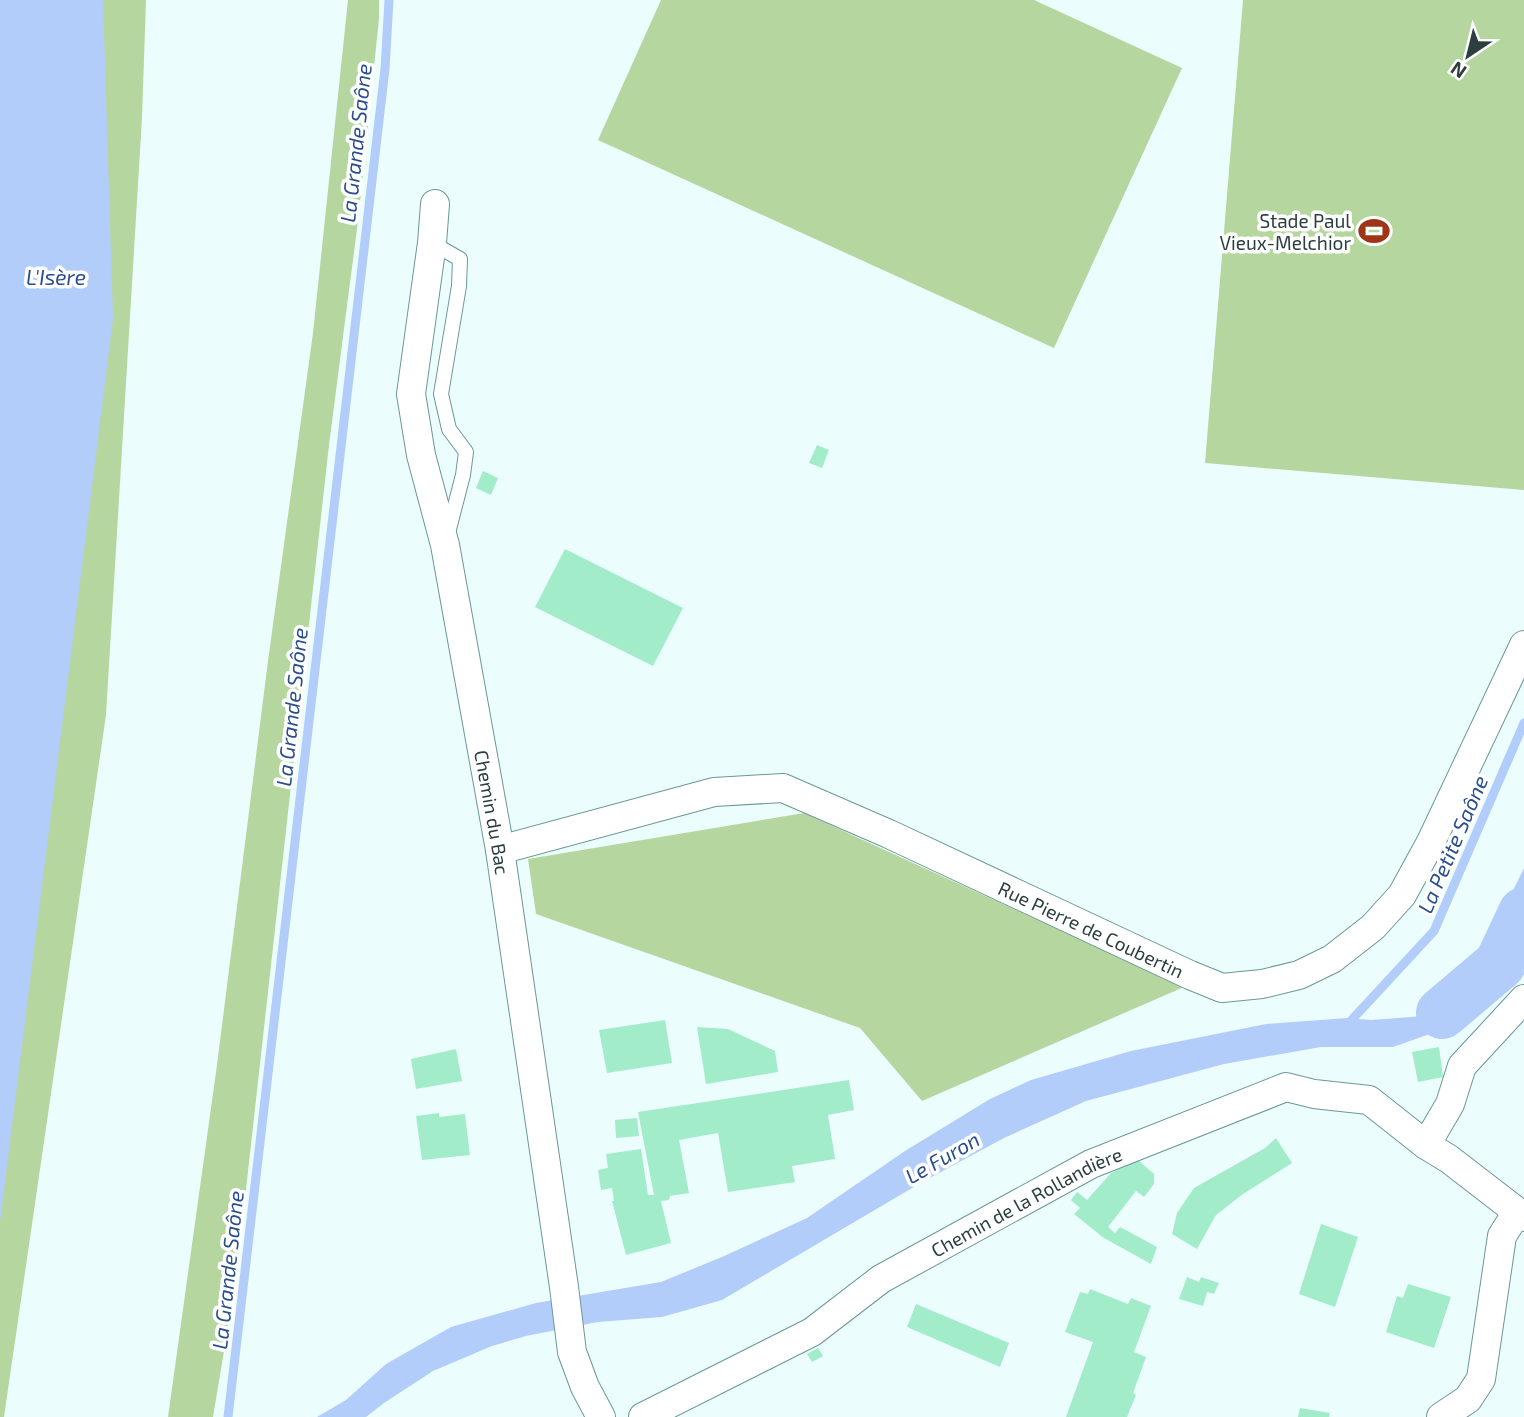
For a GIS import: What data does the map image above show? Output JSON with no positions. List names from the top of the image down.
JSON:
{
  "streets": {
    "street": ["Chemin du Bac", "Rue Pierre de Coubertin", "Chemin de la Rollandière"]
  },
  "crossings": [
    ["Chemin du Bac", "Rue Pierre de Coubertin"]
  ],
  "water": [
    "La Grande Saône",
    "L'Isère",
    "La Petite Saône",
    "Le Furon"
  ],
  "places": {
    "sports": ["Stade Paul Vieux-Melchior"]
  },
  "north": "bottom left"
}
